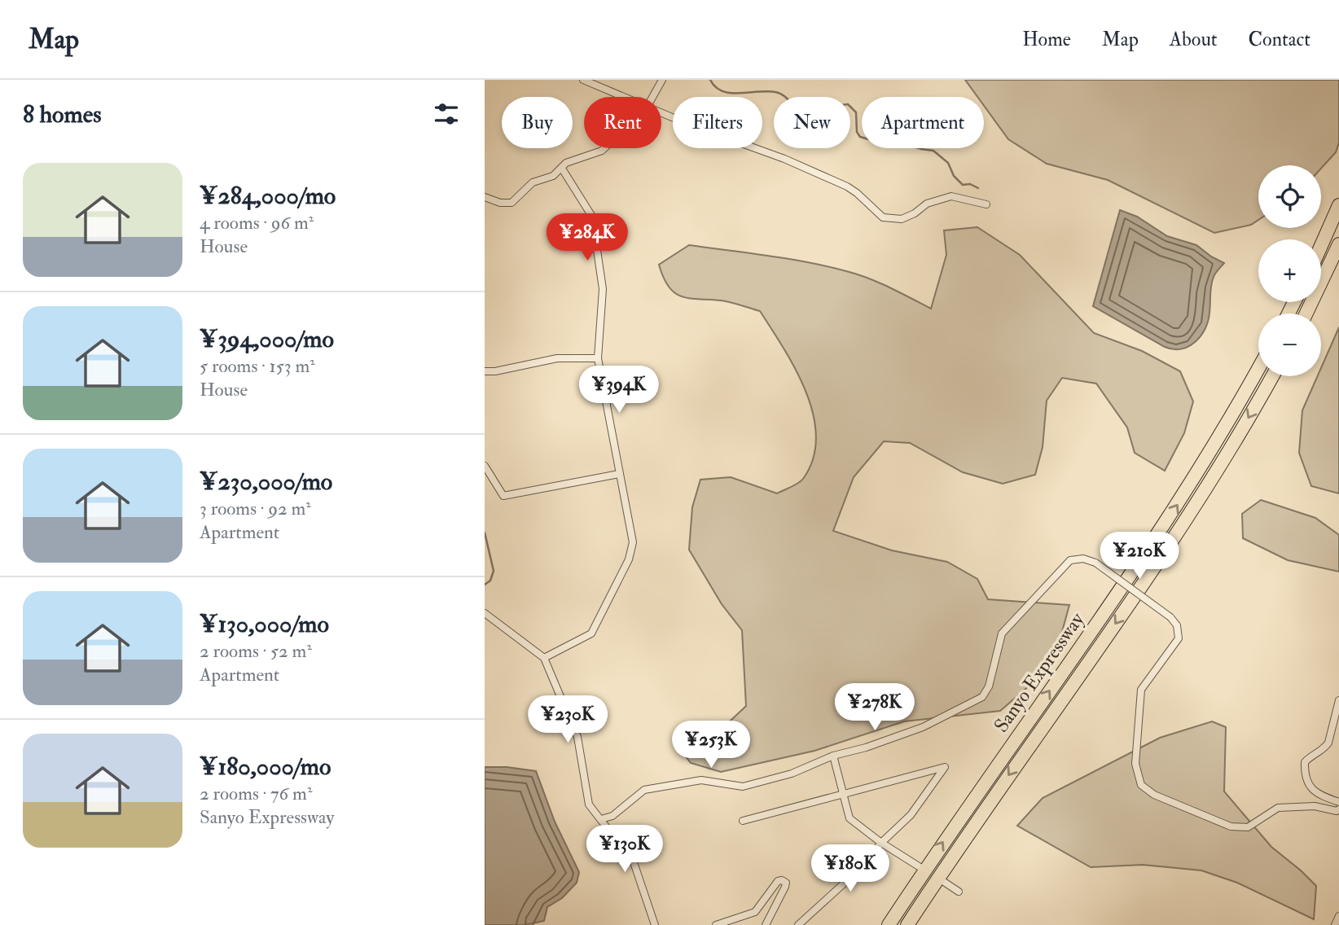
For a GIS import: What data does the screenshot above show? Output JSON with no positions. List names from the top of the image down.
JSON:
{
  "streets": {
    "highway": ["Sanyo Expressway"]
  },
  "page": {
    "header": "Map",
    "nav": [
      "Home",
      "Map",
      "About",
      "Contact"
    ],
    "heading": "8 homes",
    "chip": [
      "Buy",
      "Rent",
      "Filters",
      "New",
      "Apartment"
    ],
    "list": [
      {
        "name": "¥284,000/mo",
        "note": "4 rooms · 96 m² · House"
      },
      {
        "name": "¥394,000/mo",
        "note": "5 rooms · 153 m² · House"
      },
      {
        "name": "¥230,000/mo",
        "note": "3 rooms · 92 m² · Apartment"
      },
      {
        "name": "¥130,000/mo",
        "note": "2 rooms · 52 m² · Apartment"
      },
      {
        "name": "¥180,000/mo",
        "note": "2 rooms · 76 m² · Sanyo Expressway"
      }
    ],
    "map_buttons": ["+", "−"],
    "price": [
      "¥284K",
      "¥394K",
      "¥210K",
      "¥278K",
      "¥230K",
      "¥253K",
      "¥130K",
      "¥180K"
    ]
  }
}
